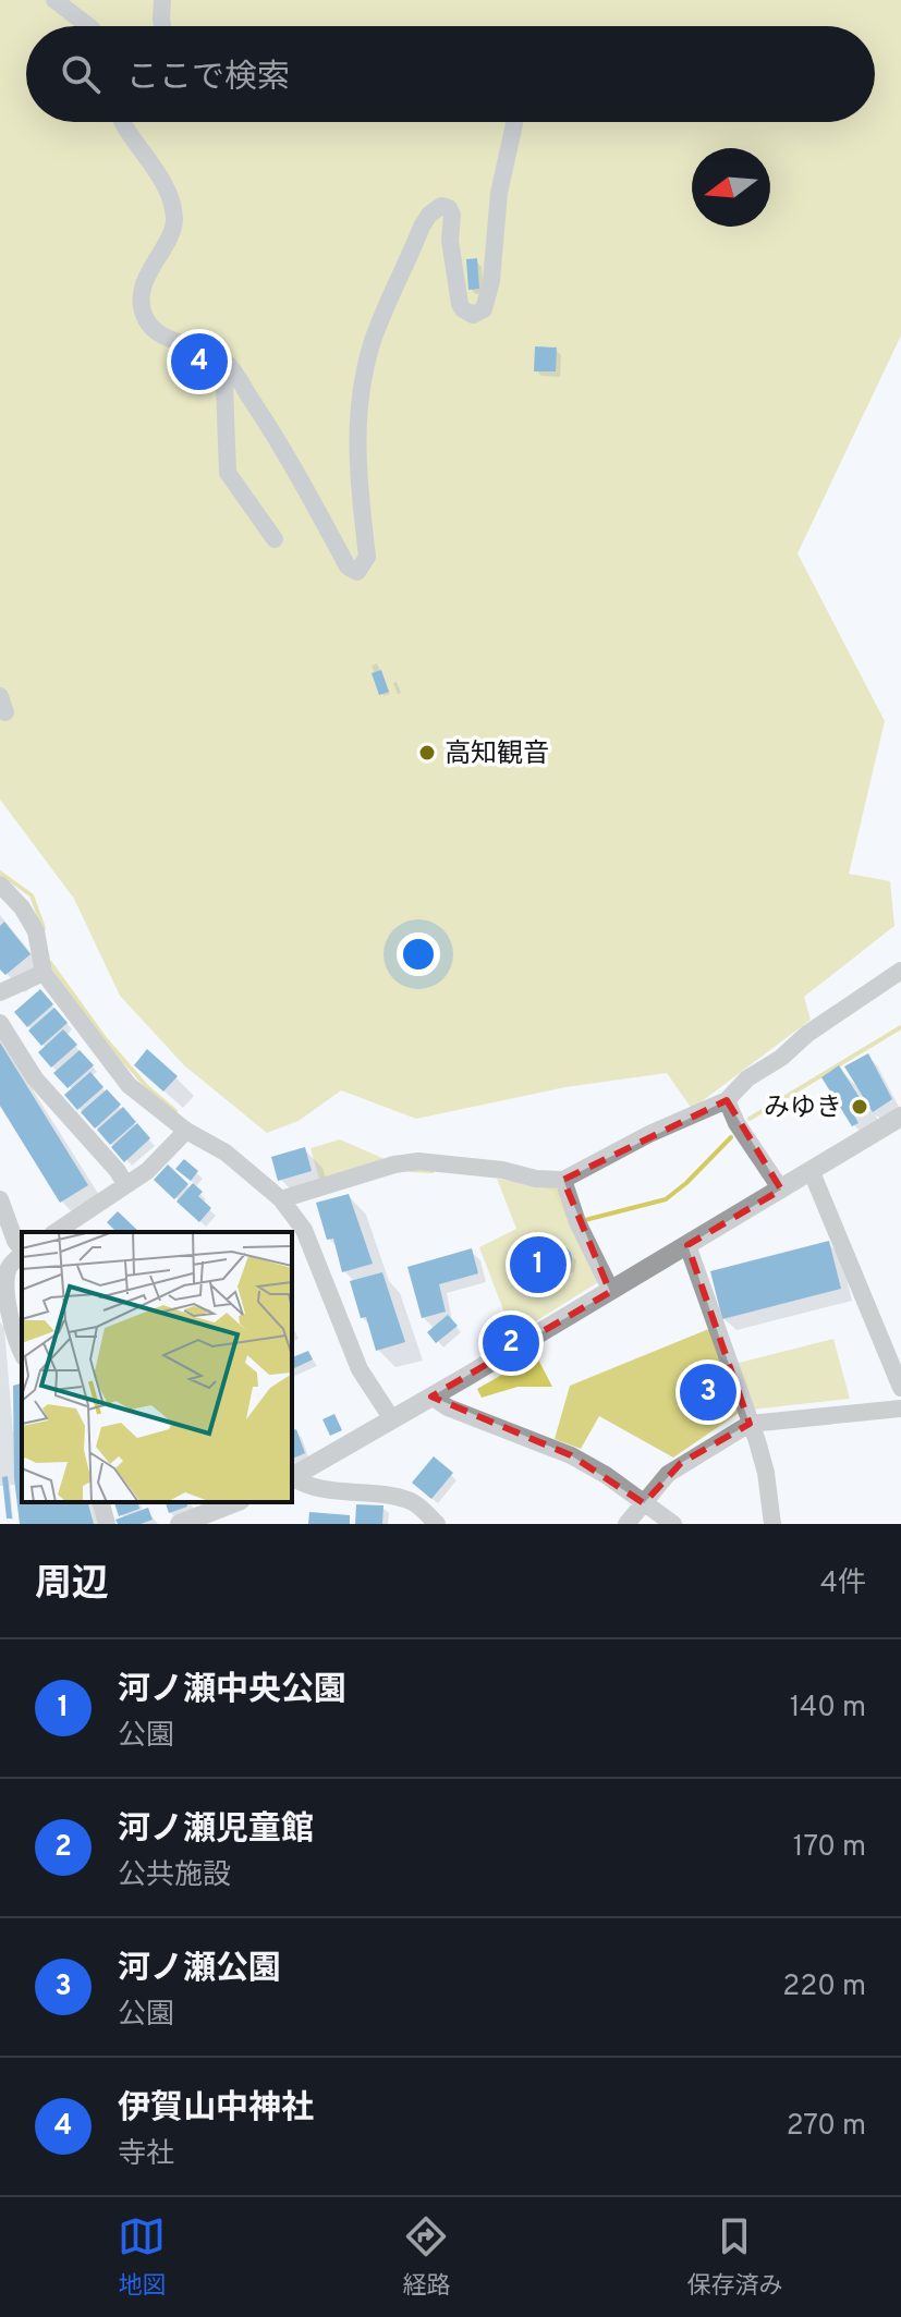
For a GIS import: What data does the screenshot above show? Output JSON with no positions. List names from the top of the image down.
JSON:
{
  "places": ["高知観音", "みゆき"],
  "north": "left",
  "page": {
    "search": "ここで検索",
    "pins": [
      "4",
      "1",
      "2",
      "3"
    ],
    "heading": ["周辺", "4件"],
    "list": [
      {
        "mark": "1",
        "name": "河ノ瀬中央公園",
        "note": "公園",
        "value": "140 m"
      },
      {
        "mark": "2",
        "name": "河ノ瀬児童館",
        "note": "公共施設",
        "value": "170 m"
      },
      {
        "mark": "3",
        "name": "河ノ瀬公園",
        "note": "公園",
        "value": "220 m"
      },
      {
        "mark": "4",
        "name": "伊賀山中神社",
        "note": "寺社",
        "value": "270 m"
      }
    ],
    "nav": ["地図", "経路", "保存済み"]
  }
}
